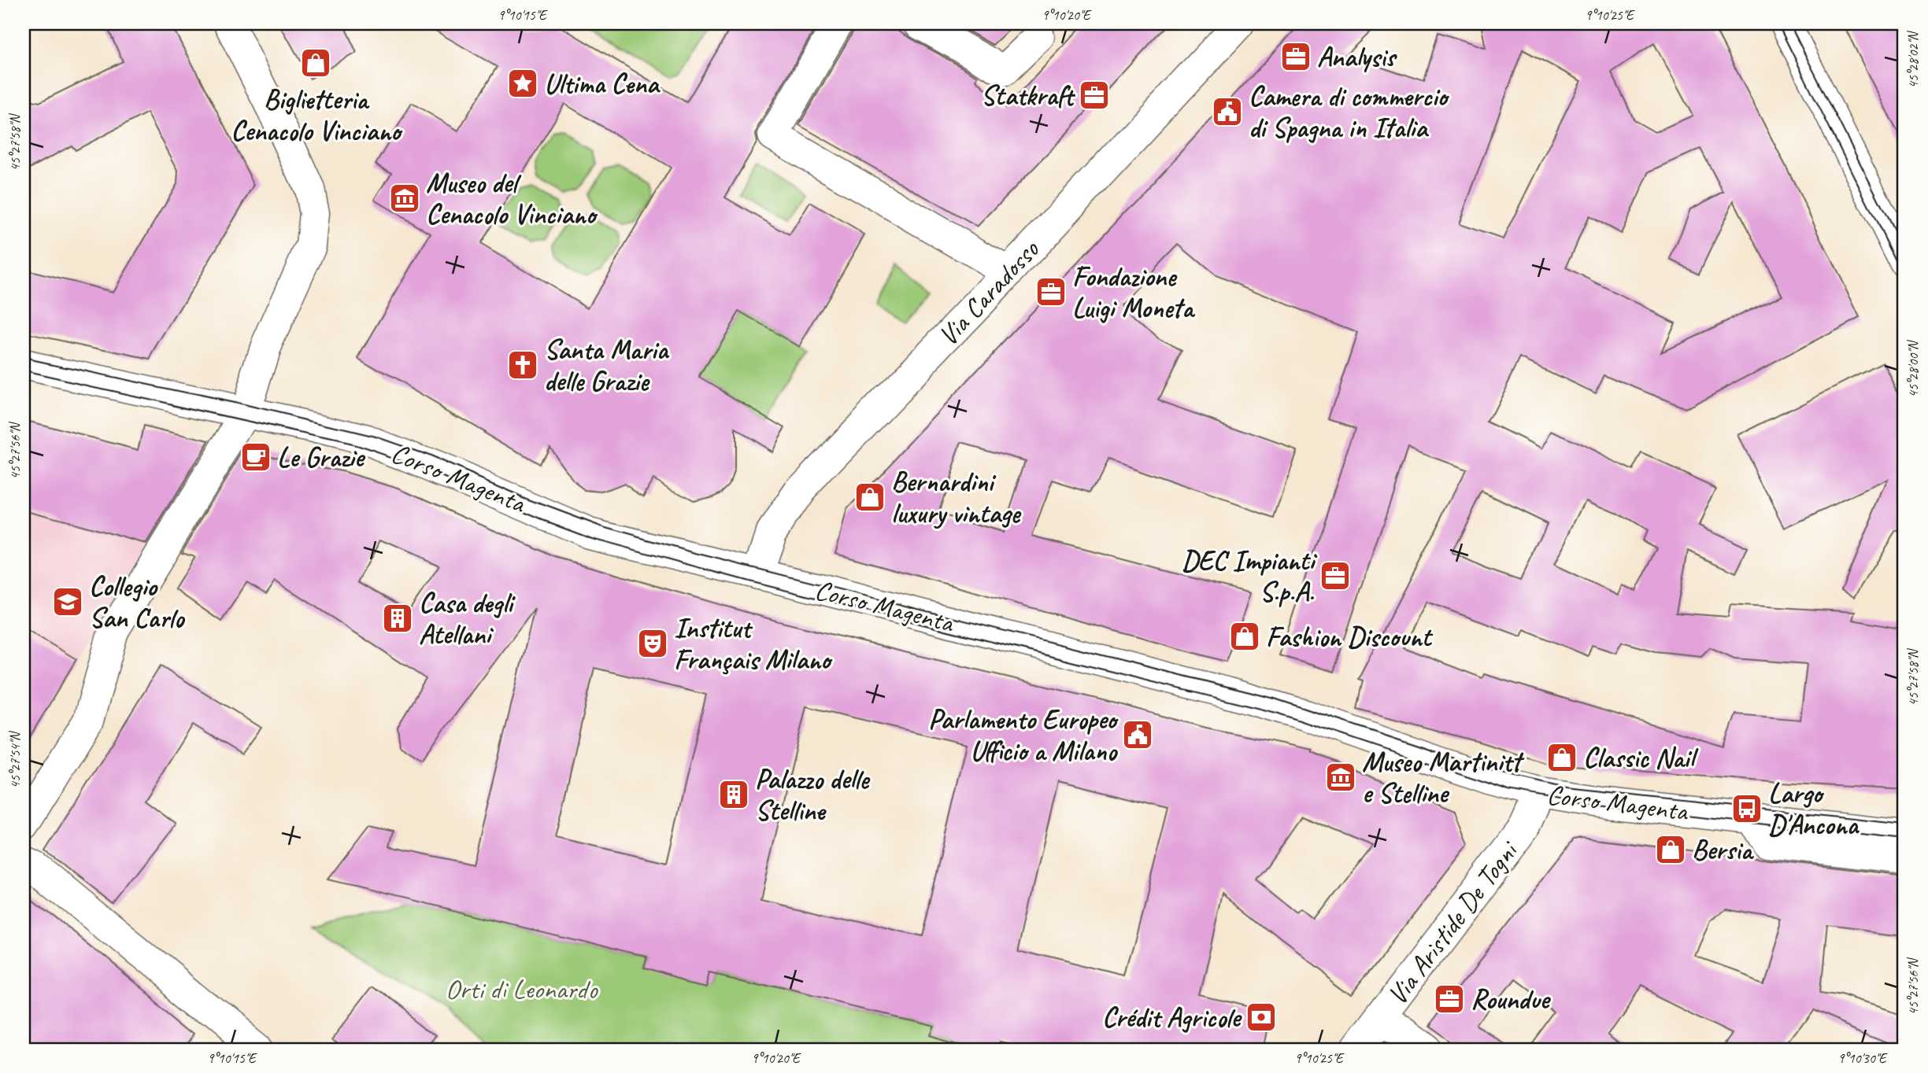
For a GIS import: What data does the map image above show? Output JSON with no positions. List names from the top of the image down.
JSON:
{
  "streets": {
    "street": ["Via Caradosso", "Corso Magenta", "Via Aristide De Togni"]
  },
  "crossings": [
    ["Via Caradosso", "Corso Magenta"],
    ["Corso Magenta", "Via Aristide De Togni"]
  ],
  "parks": ["Orti di Leonardo"],
  "places": {
    "office": [
      "Analysis",
      "Statkraft",
      "Fondazione Luigi Moneta",
      "DEC Impianti S.p.A.",
      "Roundue"
    ],
    "shop": [
      "Biglietteria Cenacolo Vinciano",
      "Bernardini luxury vintage",
      "Fashion Discount",
      "Classic Nail",
      "Bersia"
    ],
    "place": ["Ultima Cena"],
    "public building": ["Camera di commercio di Spagna in Italia", "Parlamento Europeo Ufficio a Milano"],
    "museum": ["Museo del Cenacolo Vinciano", "Museo Martinitt e Stelline"],
    "church": ["Santa Maria delle Grazie"],
    "cafe": ["Le Grazie"],
    "school or university": ["Collegio San Carlo"],
    "building": ["Casa degli Atellani", "Palazzo delle Stelline"],
    "theatre": ["Institut Français Milano"],
    "bus stop": ["Largo D'Ancona"],
    "bank": ["Crédit Agricole"]
  },
  "coordinates": [
    "9°10'15\"E",
    "9°10'20\"E",
    "9°10'25\"E",
    "45°28'02\"N",
    "45°27'58\"N",
    "45°28'00\"N",
    "45°27'56\"N",
    "45°27'54\"N",
    "9°10'30\"E"
  ]
}
